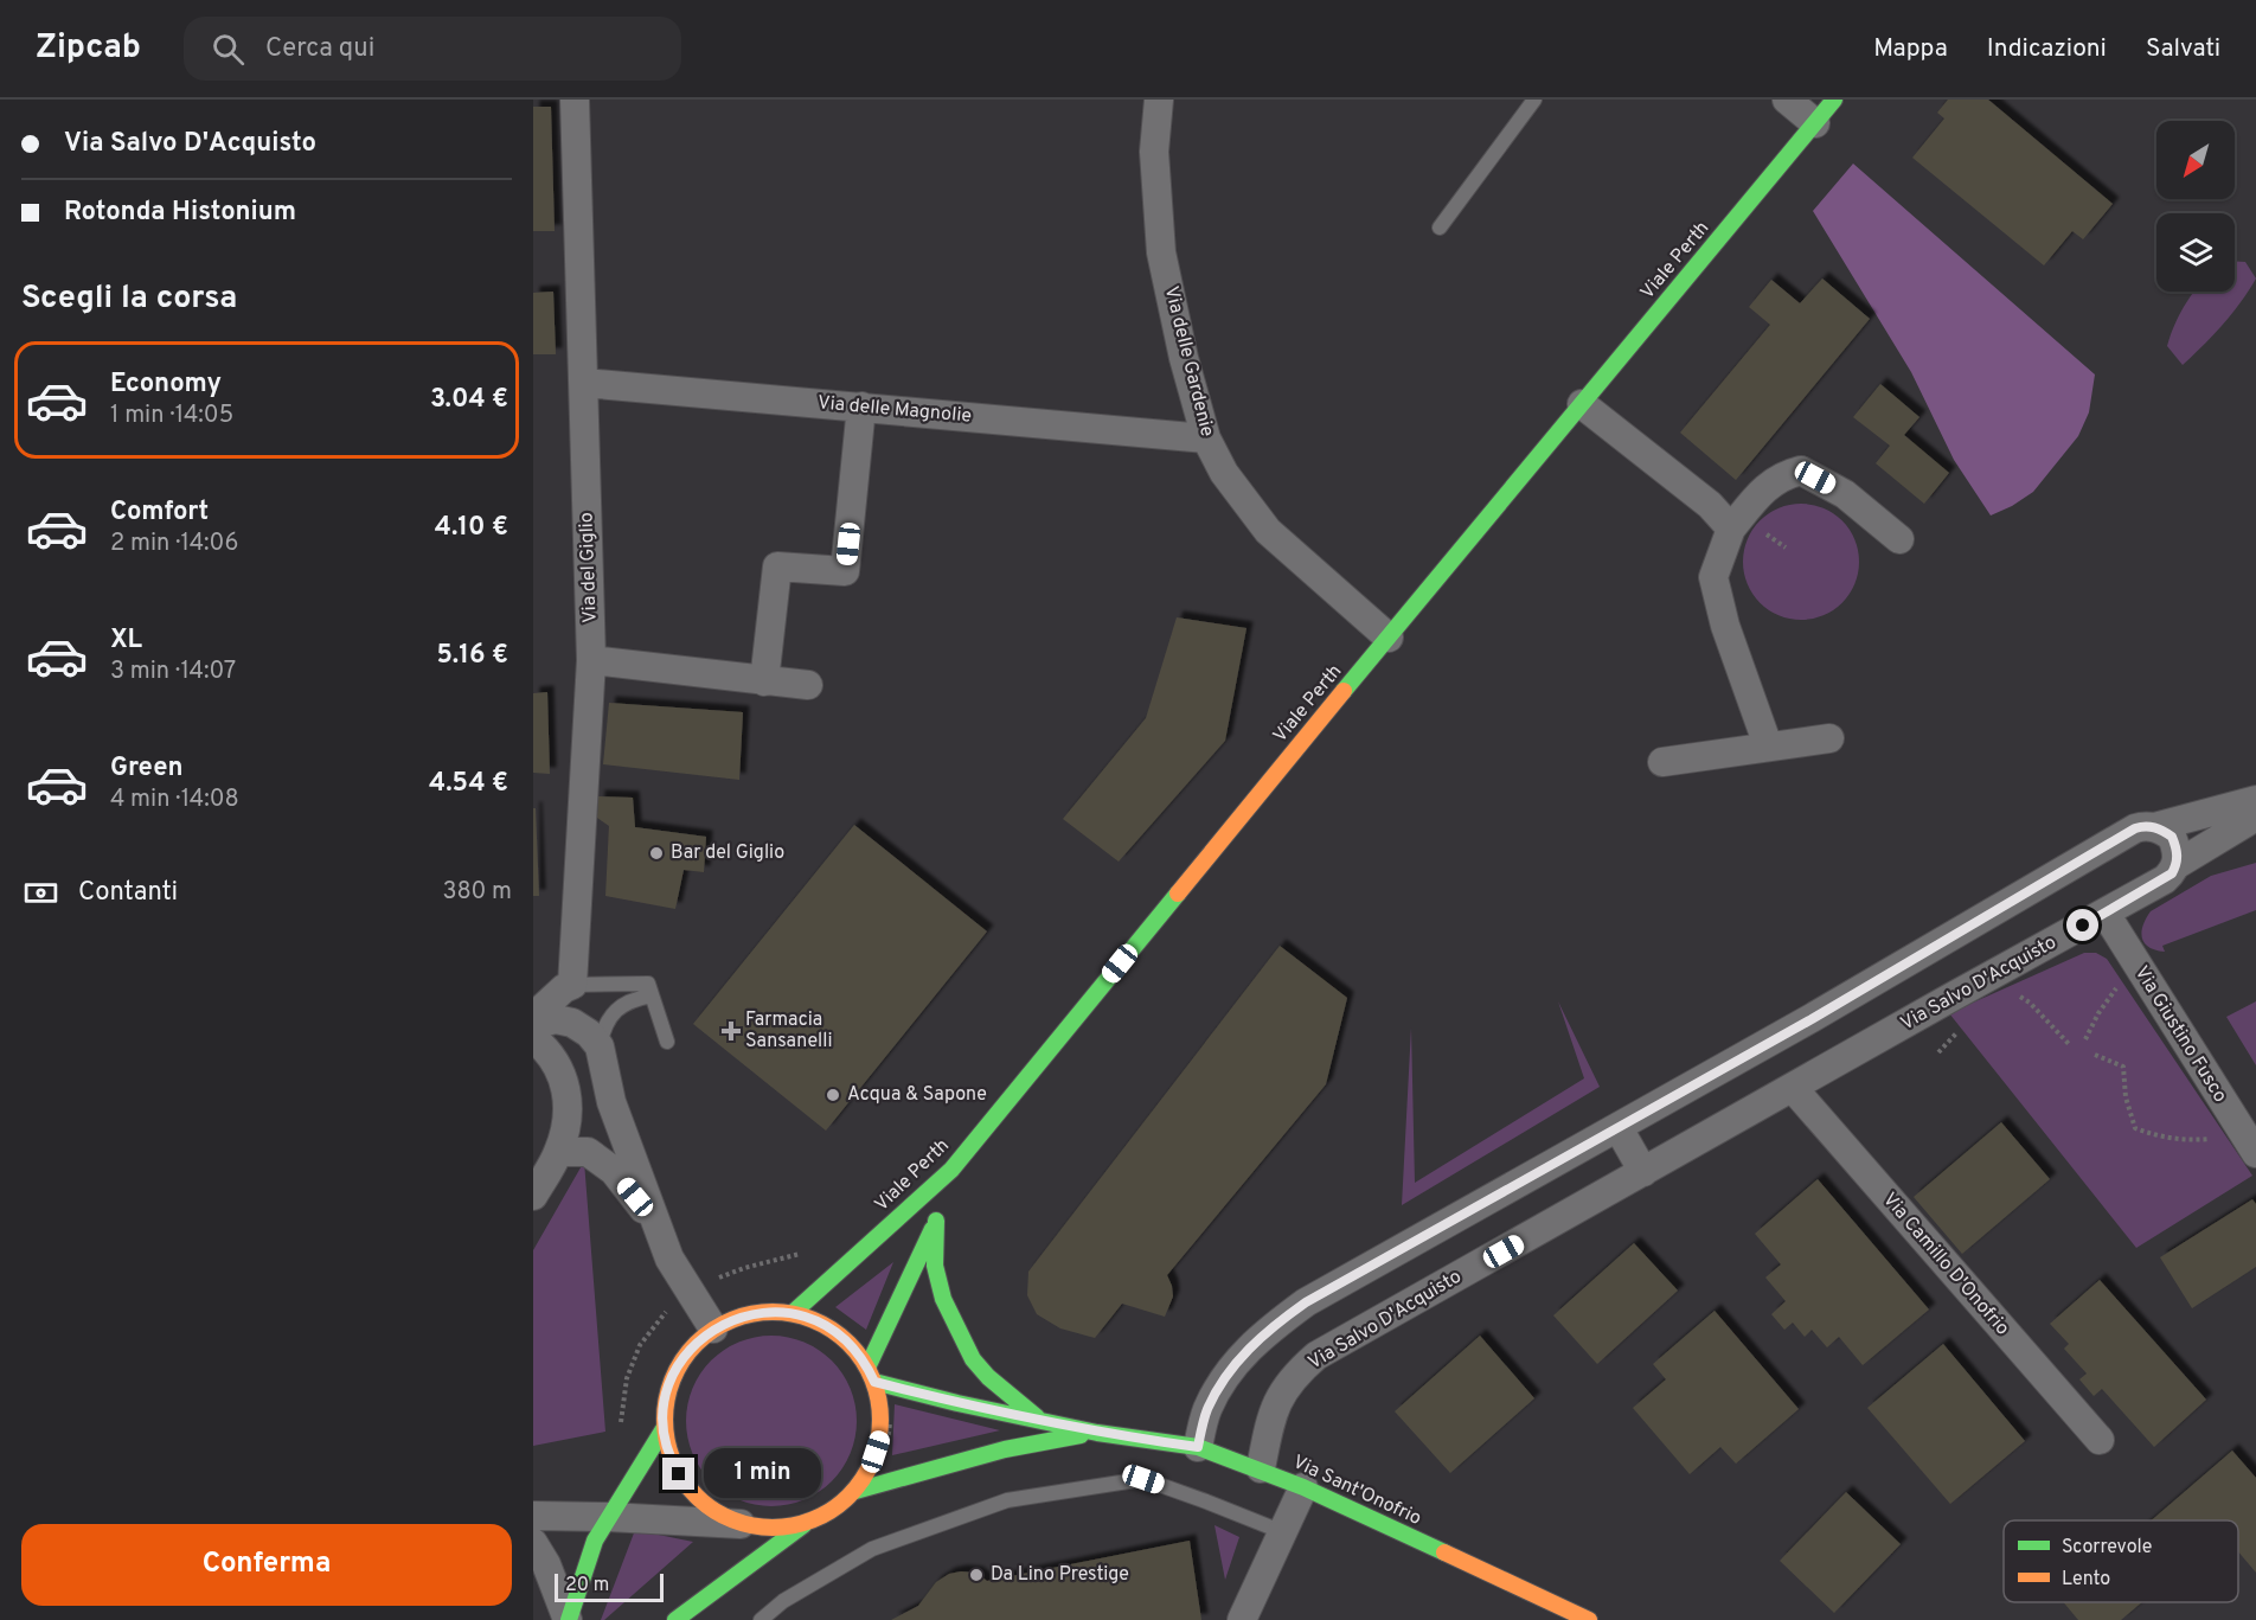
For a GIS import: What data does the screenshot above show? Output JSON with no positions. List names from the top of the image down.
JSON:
{
  "streets": {
    "main road": ["Viale Perth", "Via Sant'Onofrio"],
    "street": [
      "Via delle Gardenie",
      "Via delle Magnolie",
      "Via del Giglio",
      "Via Salvo D'Acquisto",
      "Via Giustino Fusco",
      "Via Camillo D'Onofrio"
    ]
  },
  "crossings": [
    ["Viale Perth", "Via delle Gardenie"],
    ["Viale Perth", "Via Sant'Onofrio"],
    ["Via delle Gardenie", "Via delle Magnolie"],
    ["Via delle Magnolie", "Via del Giglio"],
    ["Via Salvo D'Acquisto", "Via Giustino Fusco"],
    ["Via Salvo D'Acquisto", "Via Camillo D'Onofrio"],
    ["Via Salvo D'Acquisto", "Via Sant'Onofrio"]
  ],
  "places": {
    "other": ["Bar del Giglio", "Acqua & Sapone", "Da Lino Prestige"],
    "health": ["Farmacia Sansanelli"]
  },
  "legend": ["Scorrevole", "Lento"],
  "scale_bar": "20 m",
  "north": "bottom left",
  "page": {
    "header": "Zipcab",
    "search": "Cerca qui",
    "nav": ["Mappa", "Indicazioni", "Salvati"],
    "banner": ["Via Salvo D'Acquisto", "Rotonda Histonium"],
    "heading": "Scegli la corsa",
    "list": [
      {
        "name": "Economy",
        "note": "1 min · 14:05",
        "value": "3.04 €"
      },
      {
        "name": "Comfort",
        "note": "2 min · 14:06",
        "value": "4.10 €"
      },
      {
        "name": "XL",
        "note": "3 min · 14:07",
        "value": "5.16 €"
      },
      {
        "name": "Green",
        "note": "4 min · 14:08",
        "value": "4.54 €"
      }
    ],
    "pay": ["Contanti", "380 m"],
    "bubble": "1 min",
    "buttons": "Conferma",
    "scale": "20 m"
  }
}
